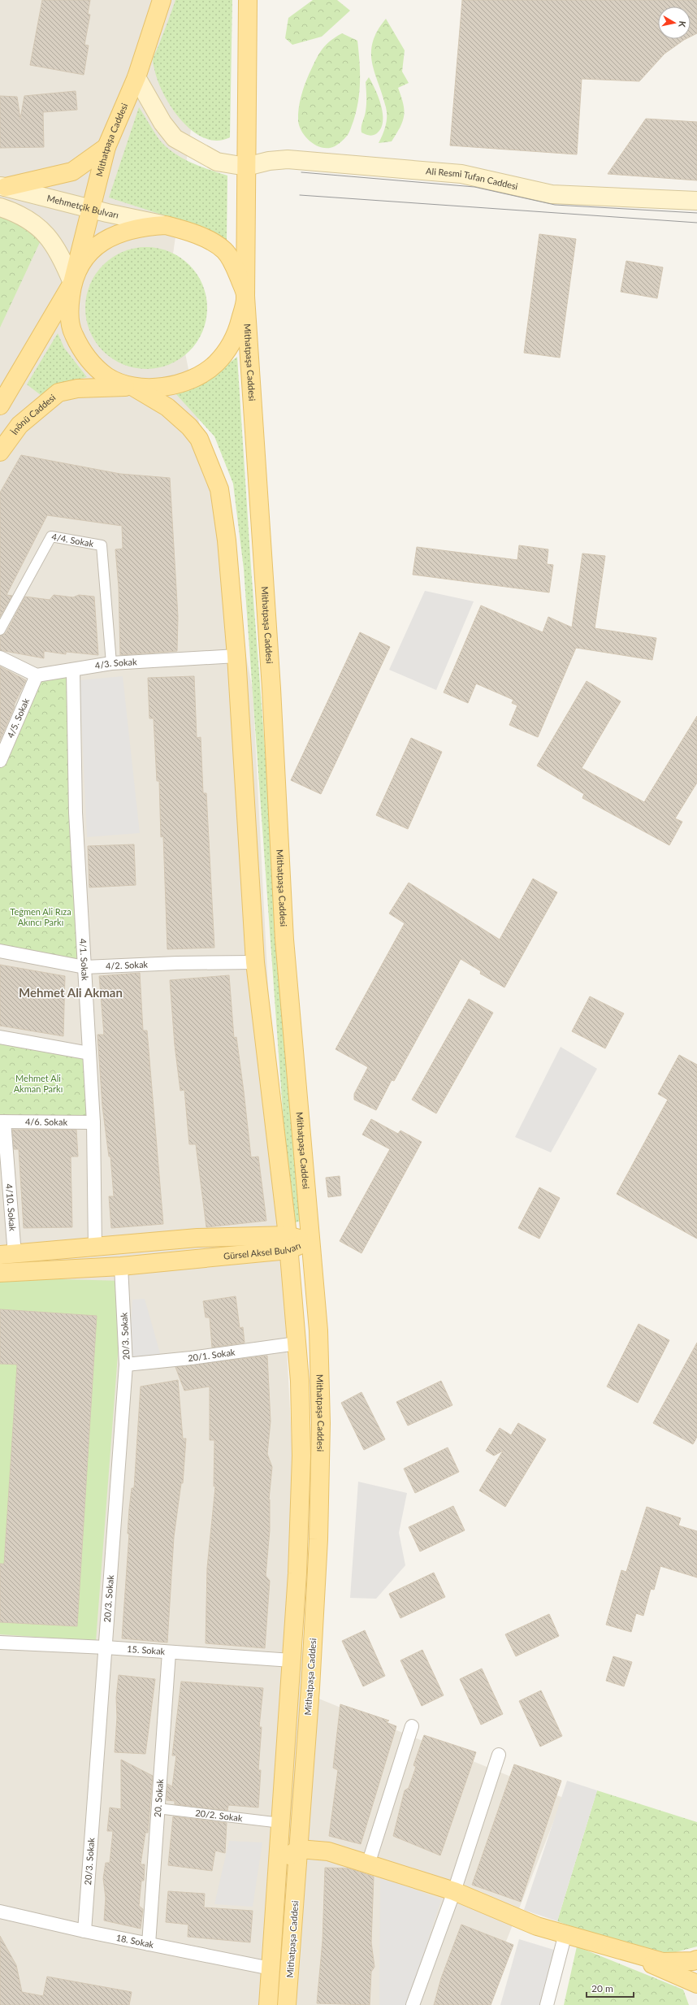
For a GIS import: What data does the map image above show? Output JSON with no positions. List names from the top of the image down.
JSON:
{
  "streets": {
    "main road": [
      "Mithatpaşa Caddesi",
      "Ali Resmi Tufan Caddesi",
      "Mehmetçik Bulvarı",
      "İnönü Caddesi",
      "Gürsel Aksel Bulvarı"
    ],
    "street": [
      "4/4. Sokak",
      "4/3. Sokak",
      "4/5. Sokak",
      "4/1. Sokak",
      "4/2. Sokak",
      "4/6. Sokak",
      "4/10. Sokak",
      "20/3. Sokak",
      "20/1. Sokak",
      "15. Sokak",
      "20. Sokak",
      "20/2. Sokak",
      "18. Sokak"
    ]
  },
  "crossings": [
    ["Mithatpaşa Caddesi", "Mehmetçik Bulvarı"],
    ["Mithatpaşa Caddesi", "İnönü Caddesi"],
    ["Mithatpaşa Caddesi", "Gürsel Aksel Bulvarı"],
    ["4/4. Sokak", "4/3. Sokak"],
    ["4/3. Sokak", "4/5. Sokak"],
    ["4/3. Sokak", "4/1. Sokak"],
    ["4/1. Sokak", "4/2. Sokak"],
    ["4/1. Sokak", "4/6. Sokak"],
    ["4/1. Sokak", "Gürsel Aksel Bulvarı"],
    ["4/6. Sokak", "4/10. Sokak"],
    ["4/10. Sokak", "Gürsel Aksel Bulvarı"],
    ["Gürsel Aksel Bulvarı", "20/3. Sokak"],
    ["20/3. Sokak", "20/1. Sokak"],
    ["20/3. Sokak", "15. Sokak"],
    ["20/3. Sokak", "18. Sokak"],
    ["15. Sokak", "20. Sokak"],
    ["20. Sokak", "20/2. Sokak"],
    ["20. Sokak", "18. Sokak"]
  ],
  "districts": ["Mehmet Ali Akman"],
  "parks": ["Teğmen Ali Rıza Akıncı Parkı", "Mehmet Ali Akman Parkı"],
  "scale_bar": "20 m",
  "north": "right"
}
